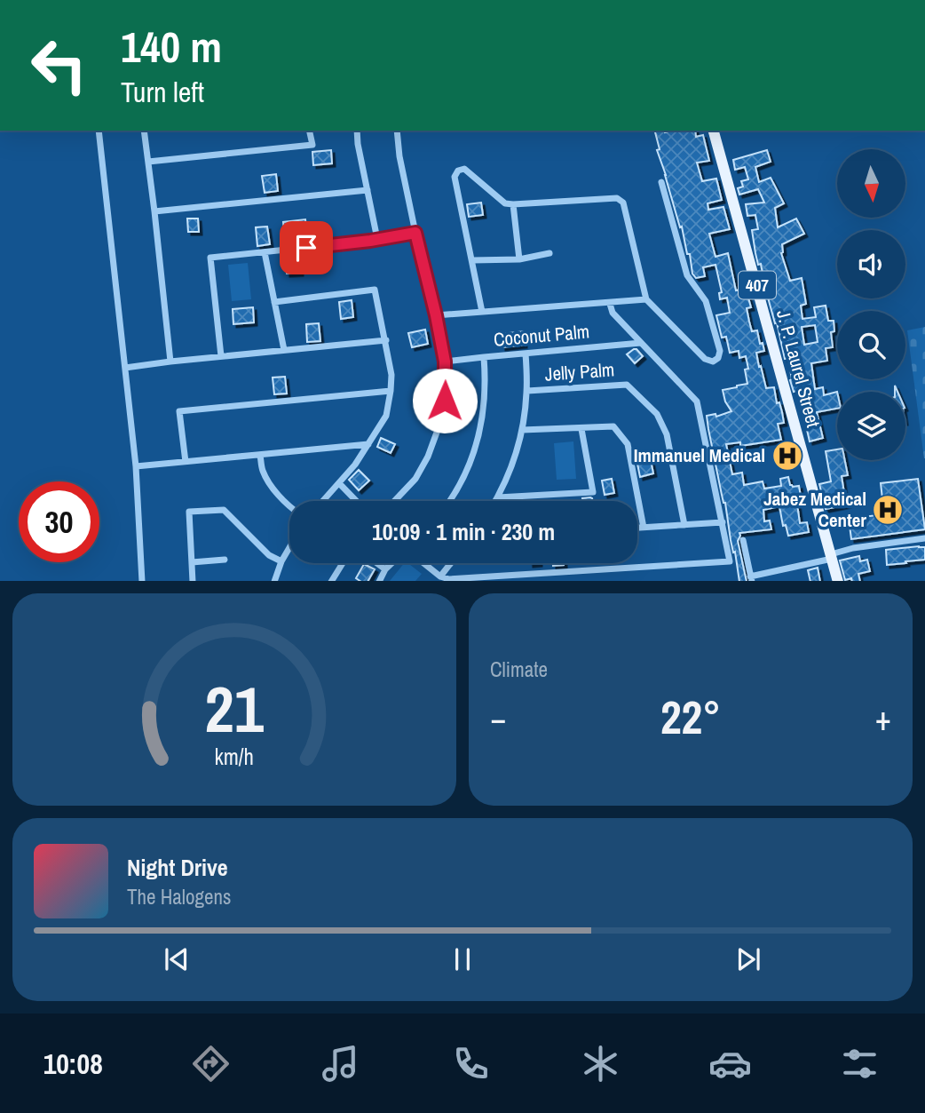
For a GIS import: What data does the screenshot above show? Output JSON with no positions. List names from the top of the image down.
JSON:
{
  "streets": {
    "main road": ["407", "J. P. Laurel Street"],
    "street": ["Coconut Palm", "Jelly Palm"]
  },
  "places": {
    "hospital": ["Immanuel Medical", "Jabez Medical Center"]
  },
  "north": "bottom",
  "page": {
    "turn": ["140 m", "Turn left"],
    "limit": "30",
    "trip": "10:09 · 1 min · 230 m",
    "tile": "Climate",
    "heat": ["−", "22°", "+"],
    "song": ["Night Drive", "The Halogens"],
    "tabs": "10:08",
    "gauge": ["21", "km/h"]
  }
}
